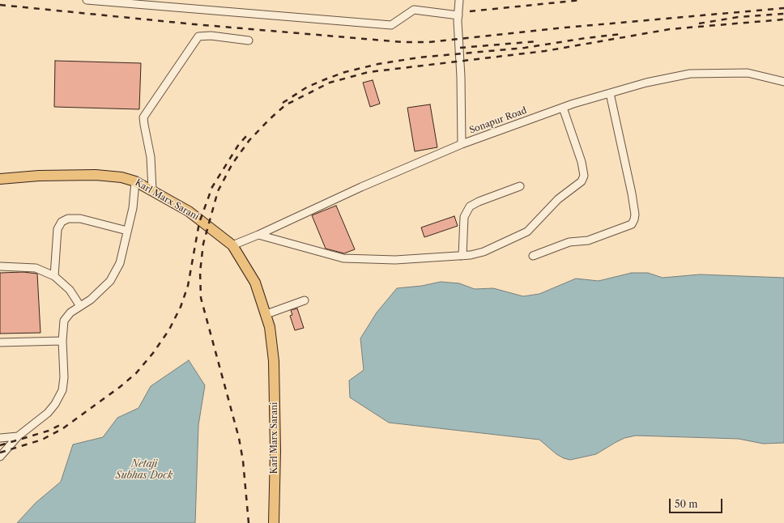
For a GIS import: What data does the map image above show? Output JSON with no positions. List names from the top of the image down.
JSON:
{
  "streets": {
    "main road": ["Karl Marx Sarani"],
    "street": ["Sonapur Road"]
  },
  "crossings": [
    ["Sonapur Road", "Karl Marx Sarani"]
  ],
  "water": ["Netaji Subhas Dock"],
  "scale_bar": "50 m"
}
